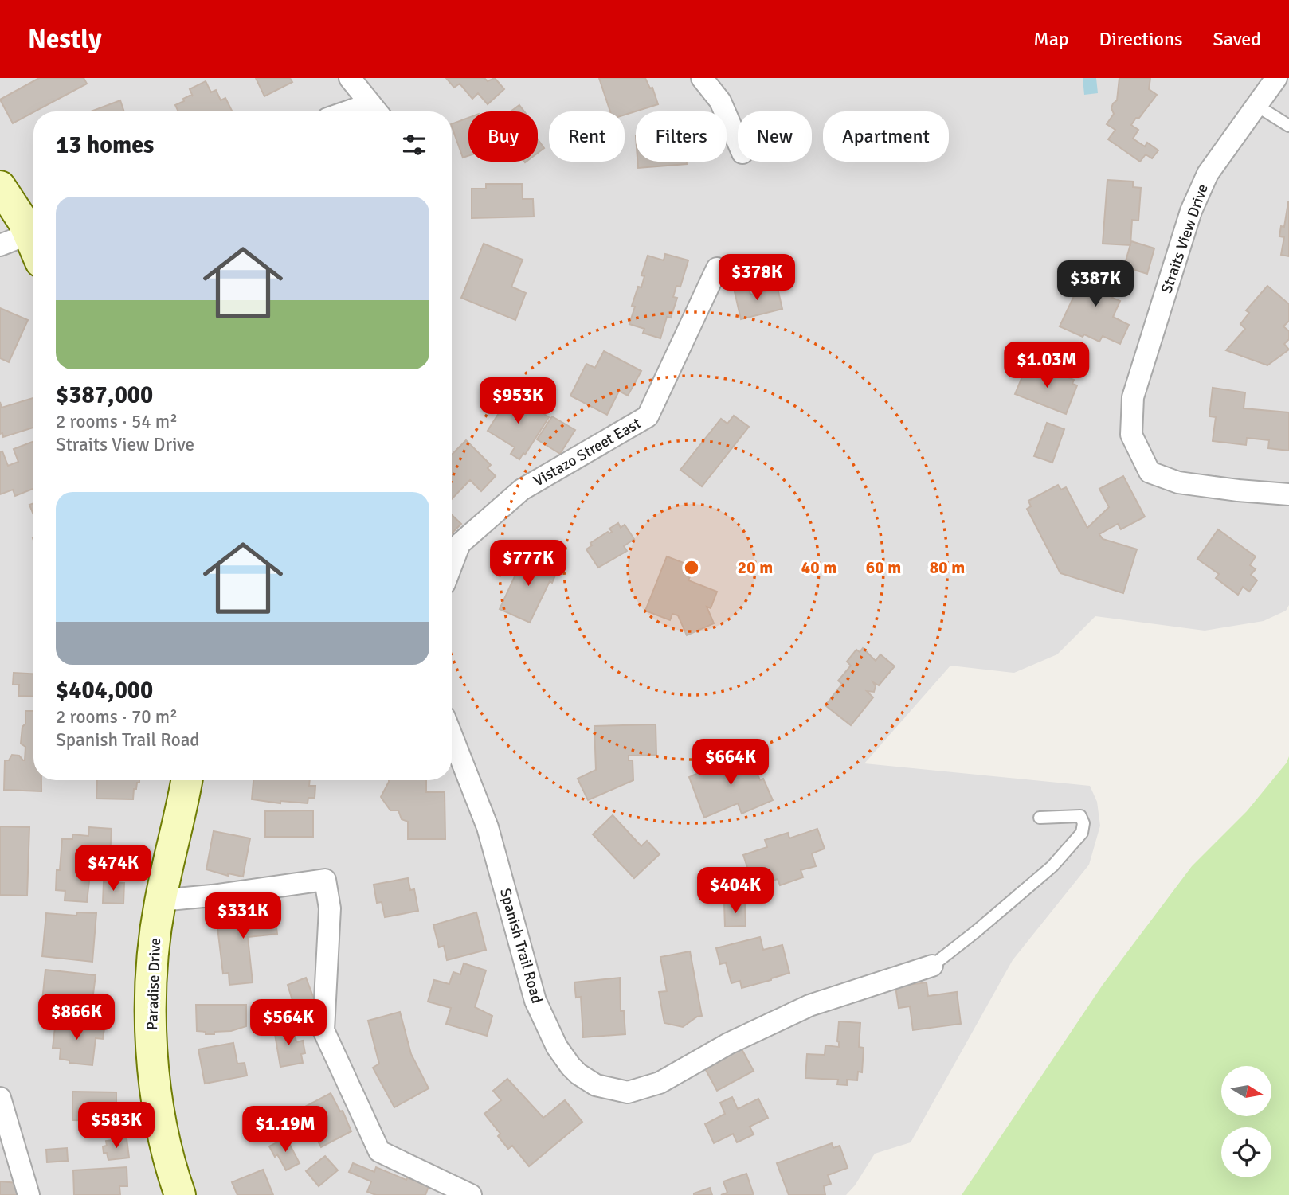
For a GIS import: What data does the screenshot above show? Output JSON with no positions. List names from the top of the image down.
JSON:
{
  "streets": {
    "street": [
      "Straits View Drive",
      "Vistazo Street East",
      "Spanish Trail Road",
      "Paradise Drive"
    ]
  },
  "north": "right",
  "page": {
    "header": "Nestly",
    "nav": ["Map", "Directions", "Saved"],
    "chip": [
      "Buy",
      "Rent",
      "Filters",
      "New",
      "Apartment"
    ],
    "heading": "13 homes",
    "list": [
      {
        "name": "$387,000",
        "note": "2 rooms · 54 m² · Straits View Drive"
      },
      {
        "name": "$404,000",
        "note": "2 rooms · 70 m² · Spanish Trail Road"
      }
    ],
    "price": [
      "$378K",
      "$387K",
      "$1.03M",
      "$953K",
      "$777K",
      "$664K",
      "$474K",
      "$404K",
      "$331K",
      "$866K",
      "$564K",
      "$583K",
      "$1.19M"
    ]
  },
  "rings": [
    "20 m",
    "40 m",
    "60 m",
    "80 m"
  ]
}
